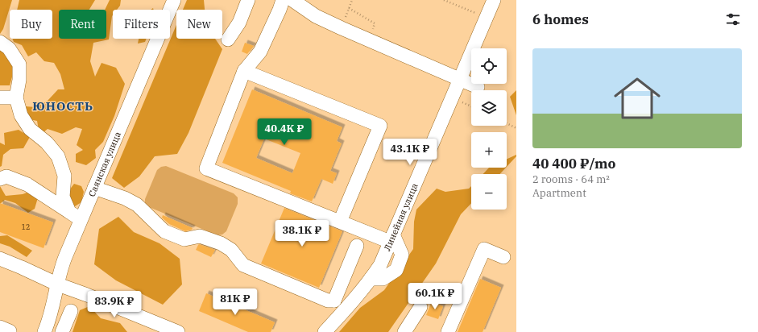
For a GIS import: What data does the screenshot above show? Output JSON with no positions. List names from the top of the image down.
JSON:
{
  "streets": {
    "street": ["Саянская улица", "Линейная улица"]
  },
  "districts": ["ЮНОСТЬ"],
  "house_numbers": ["12"],
  "page": {
    "heading": "6 homes",
    "chip": [
      "Buy",
      "Rent",
      "Filters",
      "New"
    ],
    "list": [
      {
        "name": "40 400 ₽/mo",
        "note": "2 rooms · 64 m² · Apartment"
      }
    ],
    "map_buttons": ["+", "−"],
    "price": [
      "40.4K ₽",
      "43.1K ₽",
      "38.1K ₽",
      "60.1K ₽",
      "81K ₽",
      "83.9K ₽"
    ]
  }
}
